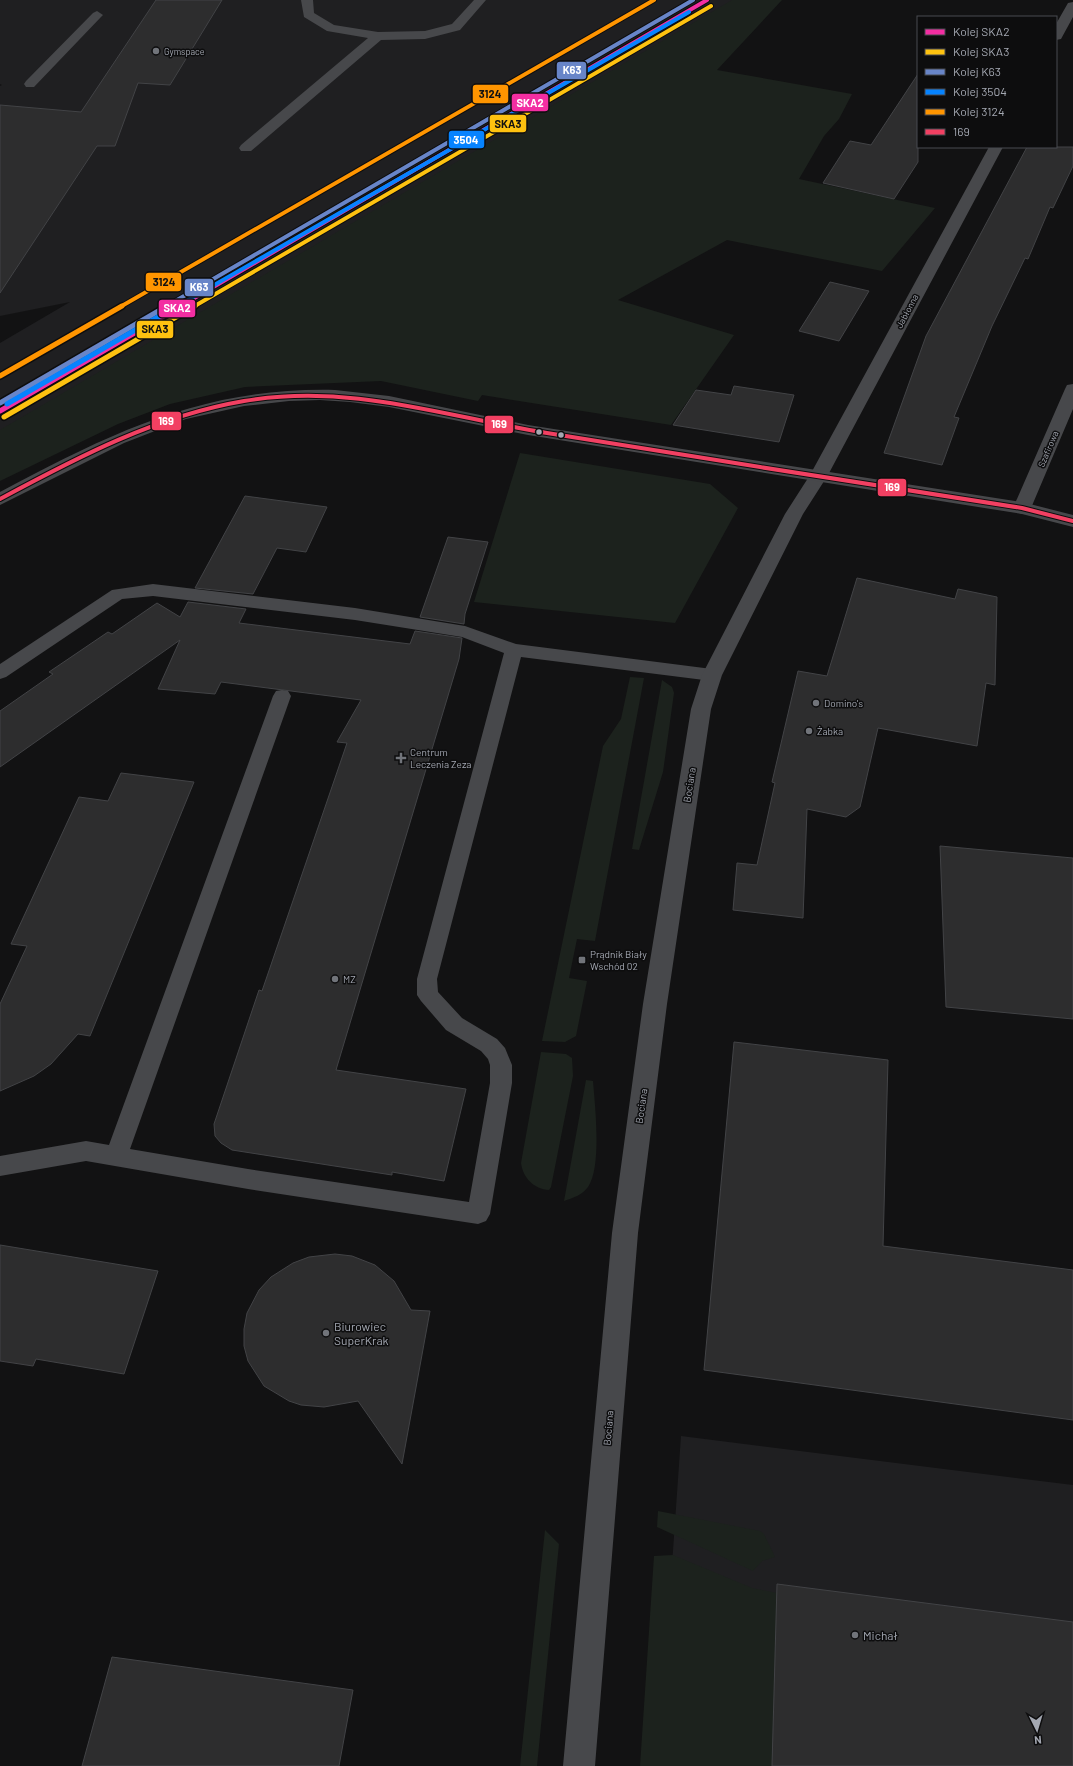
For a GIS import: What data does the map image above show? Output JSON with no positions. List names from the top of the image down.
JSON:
{
  "streets": {
    "street": ["Jabłonna", "Szafirowa", "Bociana"]
  },
  "crossings": [
    ["Jabłonna", "Bociana"]
  ],
  "places": {
    "other": [
      "Gymspace",
      "Domino's",
      "Żabka",
      "MZ",
      "Biurowiec SuperKrak",
      "Michał"
    ],
    "health": ["Centrum Leczenia Zeza"],
    "transit": ["Prądnik Biały Wschód 02"]
  },
  "lines": [
    "rail line SKA2",
    "rail line K63",
    "rail line 3124",
    "rail line SKA3",
    "rail line 3504",
    "transit line 169"
  ],
  "legend": [
    "Kolej SKA2",
    "Kolej SKA3",
    "Kolej K63",
    "Kolej 3504",
    "Kolej 3124",
    "169"
  ],
  "north": "bottom"
}
